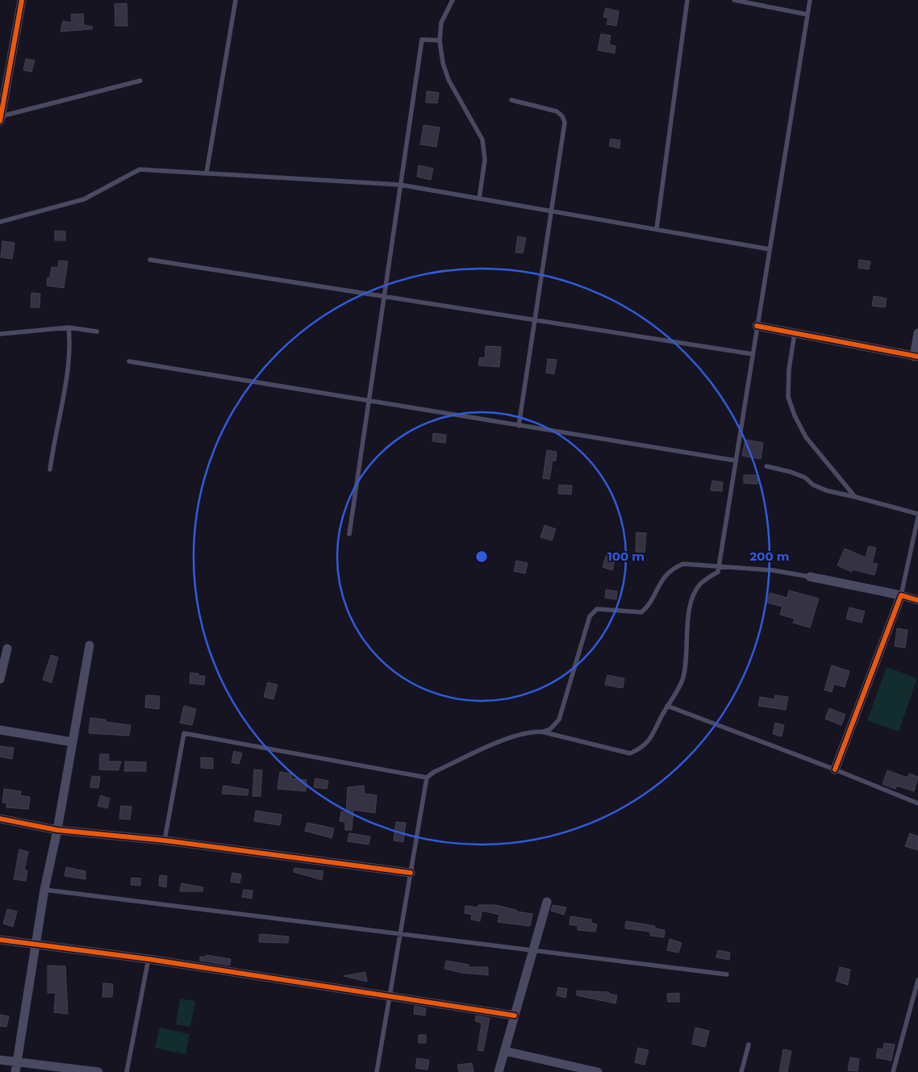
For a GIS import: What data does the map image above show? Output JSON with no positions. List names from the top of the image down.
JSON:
{
  "rings": ["100 m", "200 m"]
}
